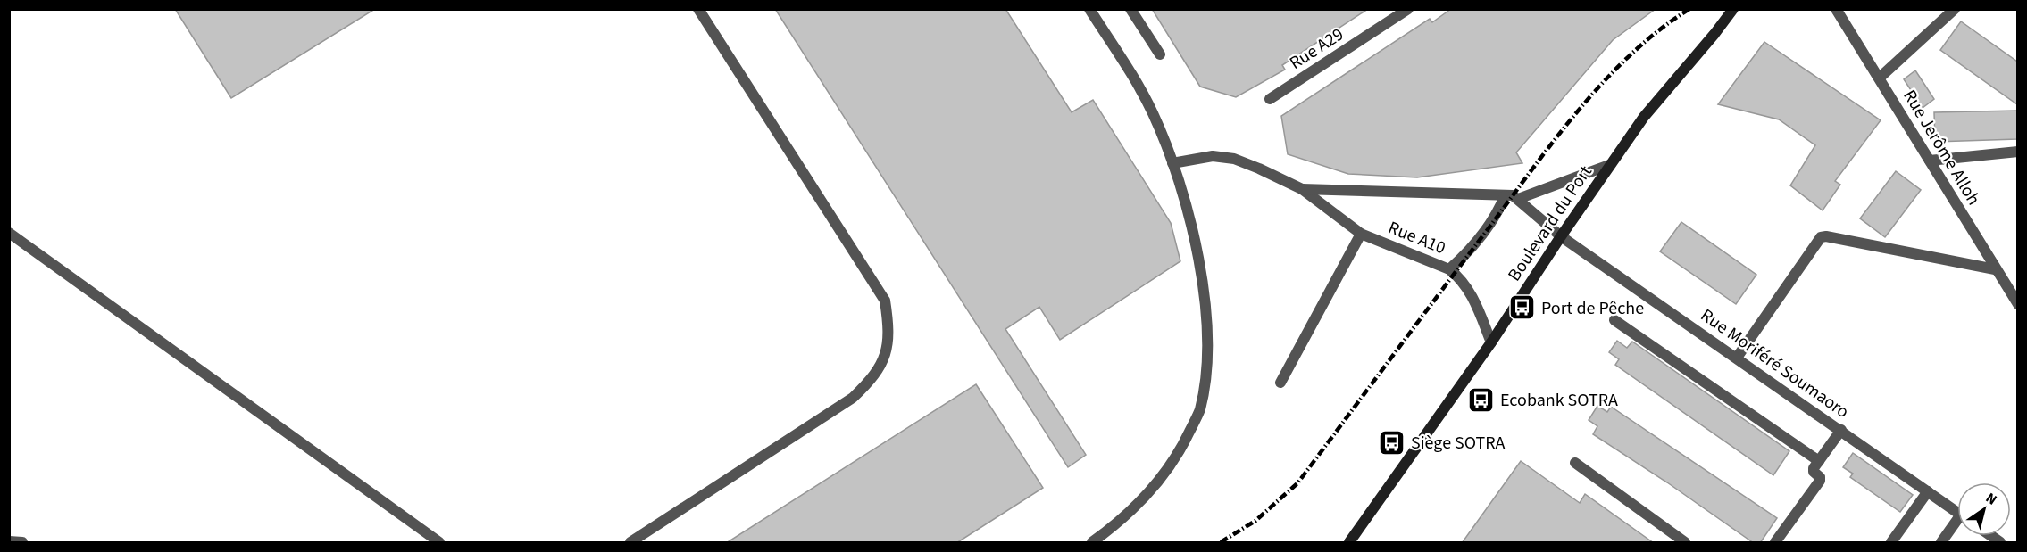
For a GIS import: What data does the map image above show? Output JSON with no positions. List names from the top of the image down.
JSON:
{
  "streets": {
    "main road": ["Boulevard du Port"],
    "street": [
      "Rue A29",
      "Rue Jerôme Alloh",
      "Rue A10",
      "Rue Moriféré Soumaoro"
    ]
  },
  "crossings": [
    ["Boulevard du Port", "Rue A10"],
    ["Boulevard du Port", "Rue Moriféré Soumaoro"],
    ["Rue A10", "Rue Moriféré Soumaoro"]
  ],
  "places": {
    "bus stop": ["Port de Pêche", "Ecobank SOTRA", "Siège SOTRA"]
  },
  "north": "top right"
}
